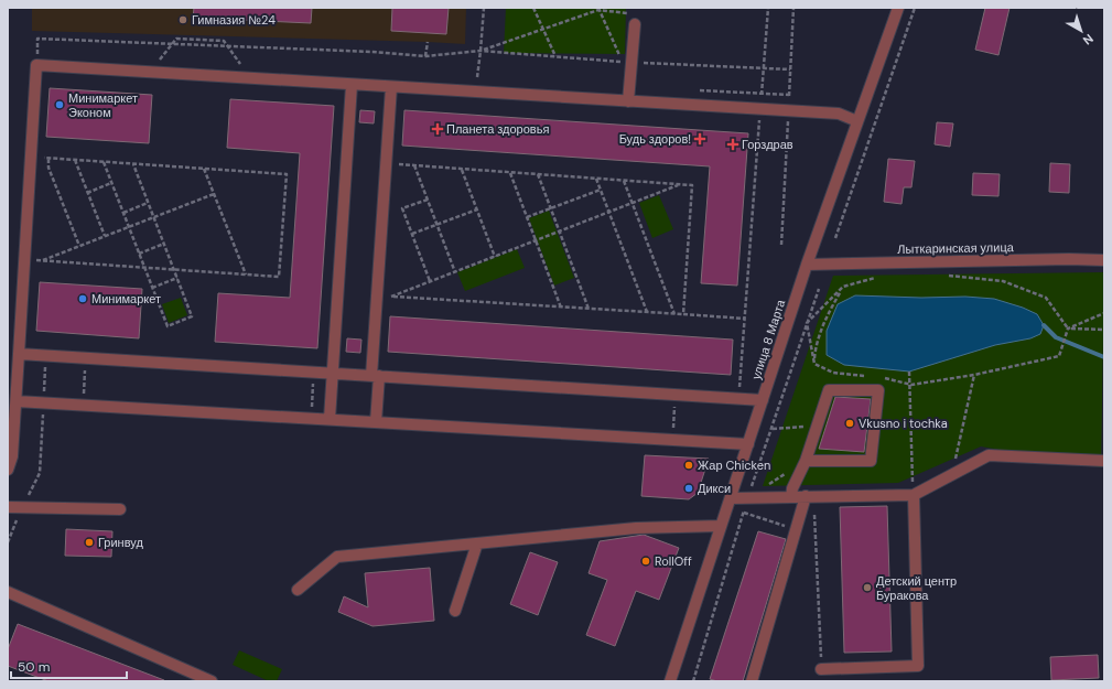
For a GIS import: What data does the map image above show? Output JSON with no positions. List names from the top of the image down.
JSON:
{
  "streets": {
    "street": ["Лыткаринская улица", "улица 8 Марта"]
  },
  "crossings": [
    ["Лыткаринская улица", "улица 8 Марта"]
  ],
  "places": {
    "other": [
      "Гимназия №24",
      "Минимаркет Эконом",
      "Минимаркет",
      "Vkusno i tochka",
      "Жар Chicken",
      "Дикси",
      "Гринвуд",
      "RollOff",
      "Детский центр Буракова"
    ],
    "health": ["Планета здоровья", "Будь здоров!", "Горздрав"]
  },
  "scale_bar": "50 m",
  "north": "bottom right"
}
